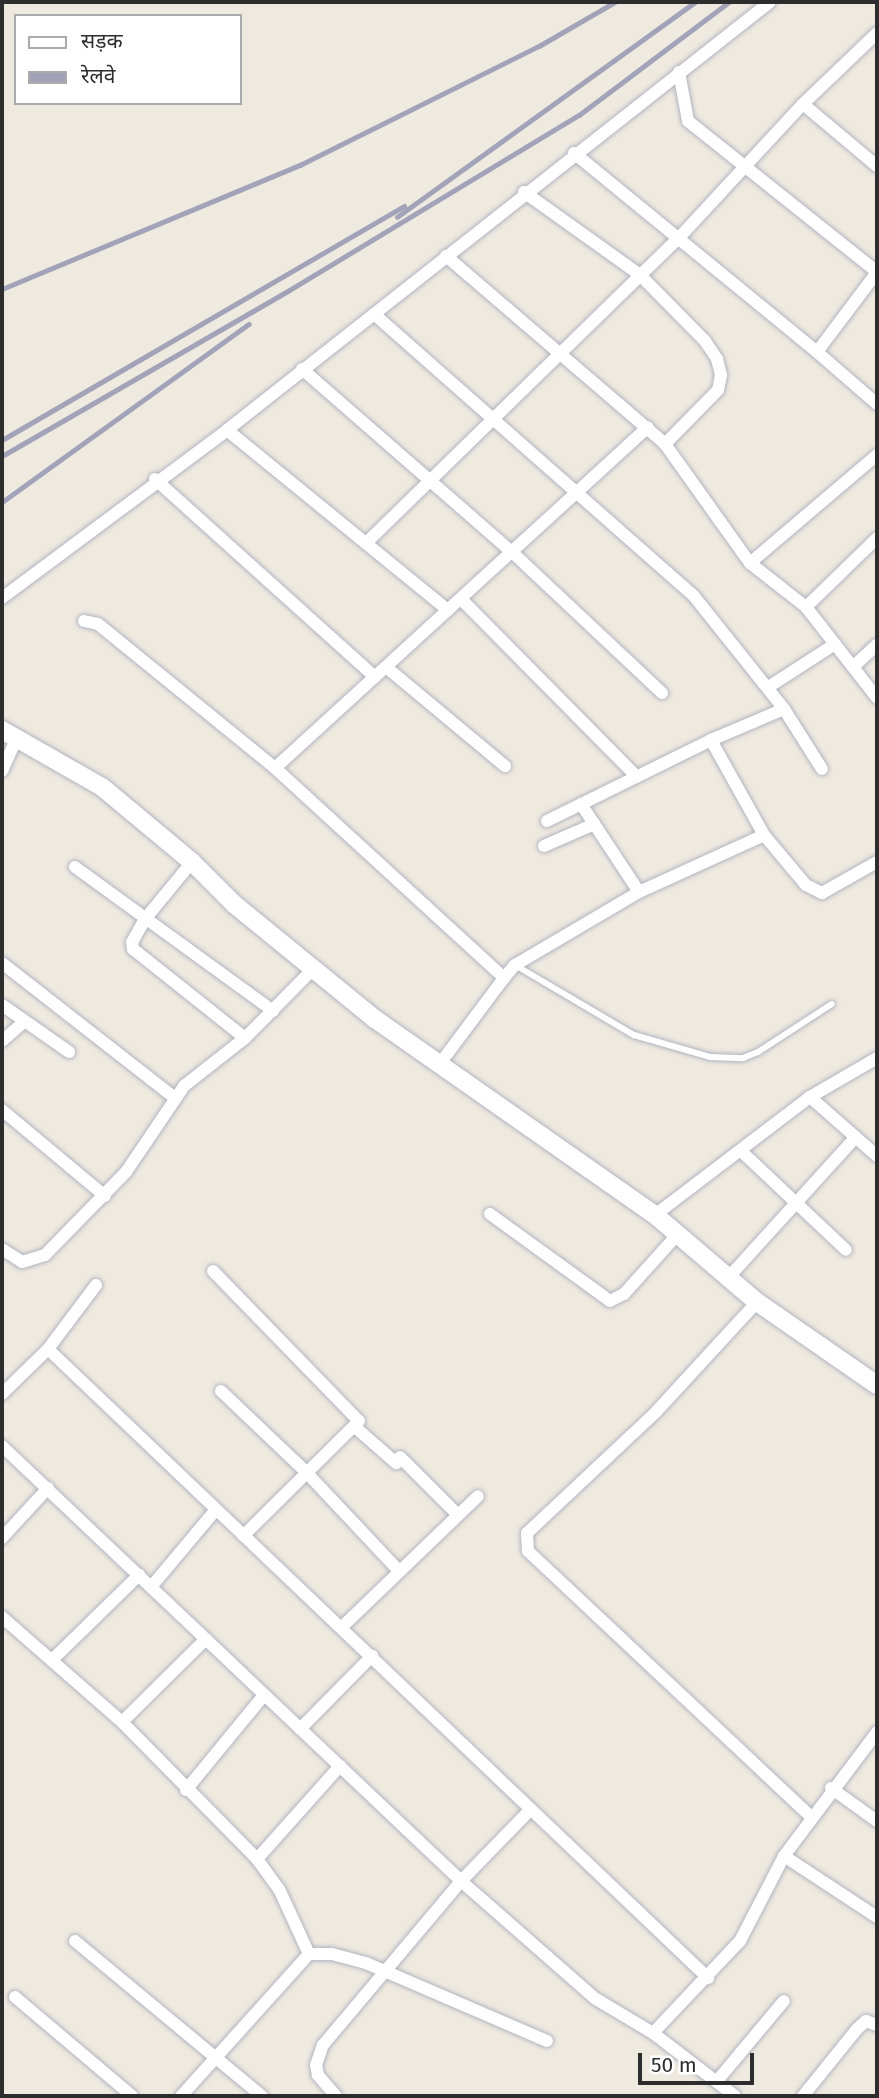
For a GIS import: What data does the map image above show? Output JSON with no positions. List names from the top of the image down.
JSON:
{
  "legend": ["सड़क", "रेलवे"],
  "scale_bar": "50 m"
}
